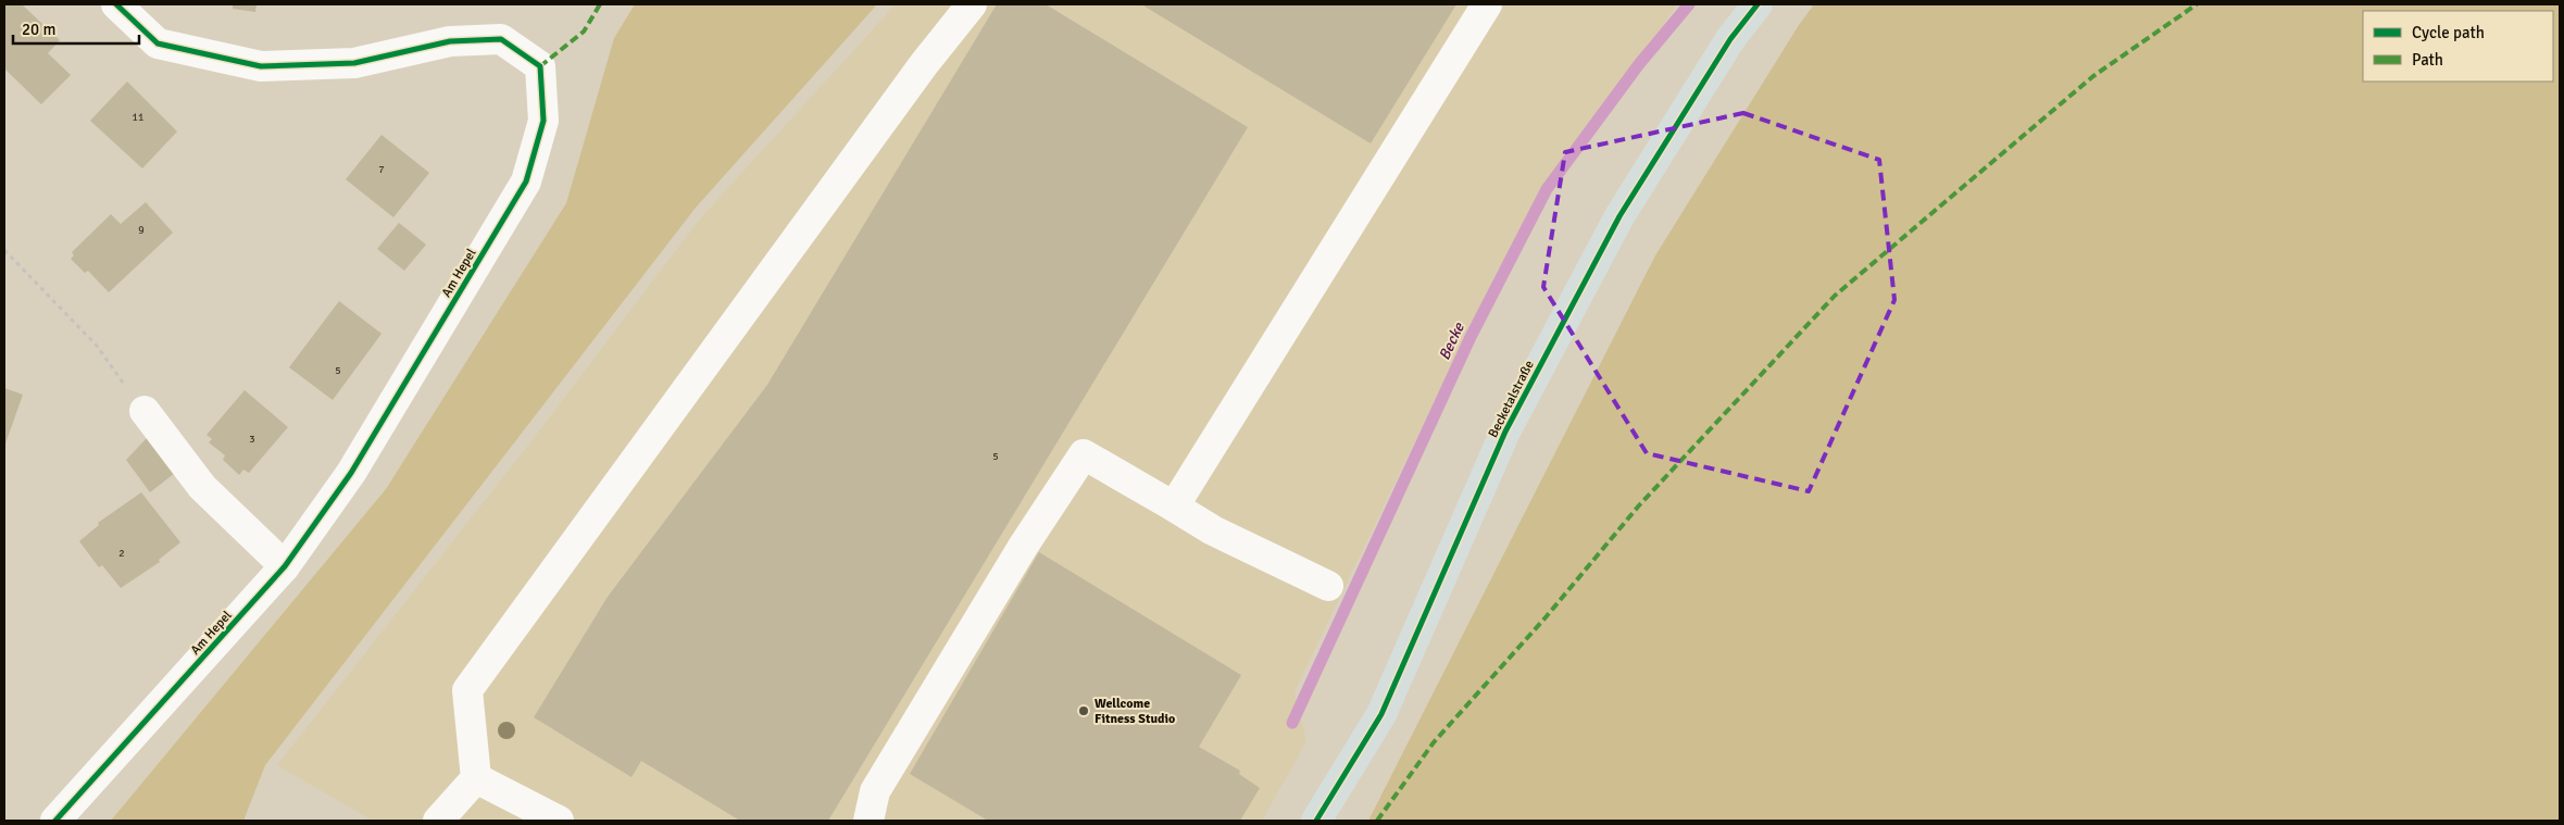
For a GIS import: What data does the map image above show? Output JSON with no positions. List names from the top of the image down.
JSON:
{
  "streets": {
    "main road": ["Becketalstraße"],
    "street": ["Am Hepel"]
  },
  "water": ["Becke"],
  "places": ["Wellcome Fitness Studio"],
  "house_numbers": [
    "11",
    "7",
    "9",
    "5",
    "3",
    "5",
    "2"
  ],
  "legend": ["Cycle path", "Path"],
  "scale_bar": "20 m"
}
